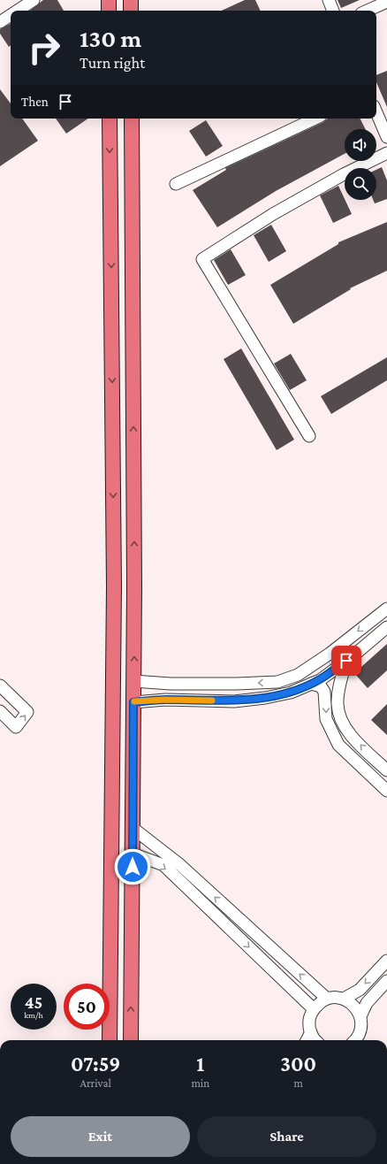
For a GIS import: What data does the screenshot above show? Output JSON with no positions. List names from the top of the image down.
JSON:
{
  "page": {
    "turn": ["130 m", "Turn right"],
    "then": "Then",
    "speed": "45 km/h",
    "limit": "50",
    "eta": [
      "07:59",
      "Arrival",
      "1",
      "min",
      "300",
      "m"
    ],
    "buttons": ["Exit", "Share"]
  }
}
